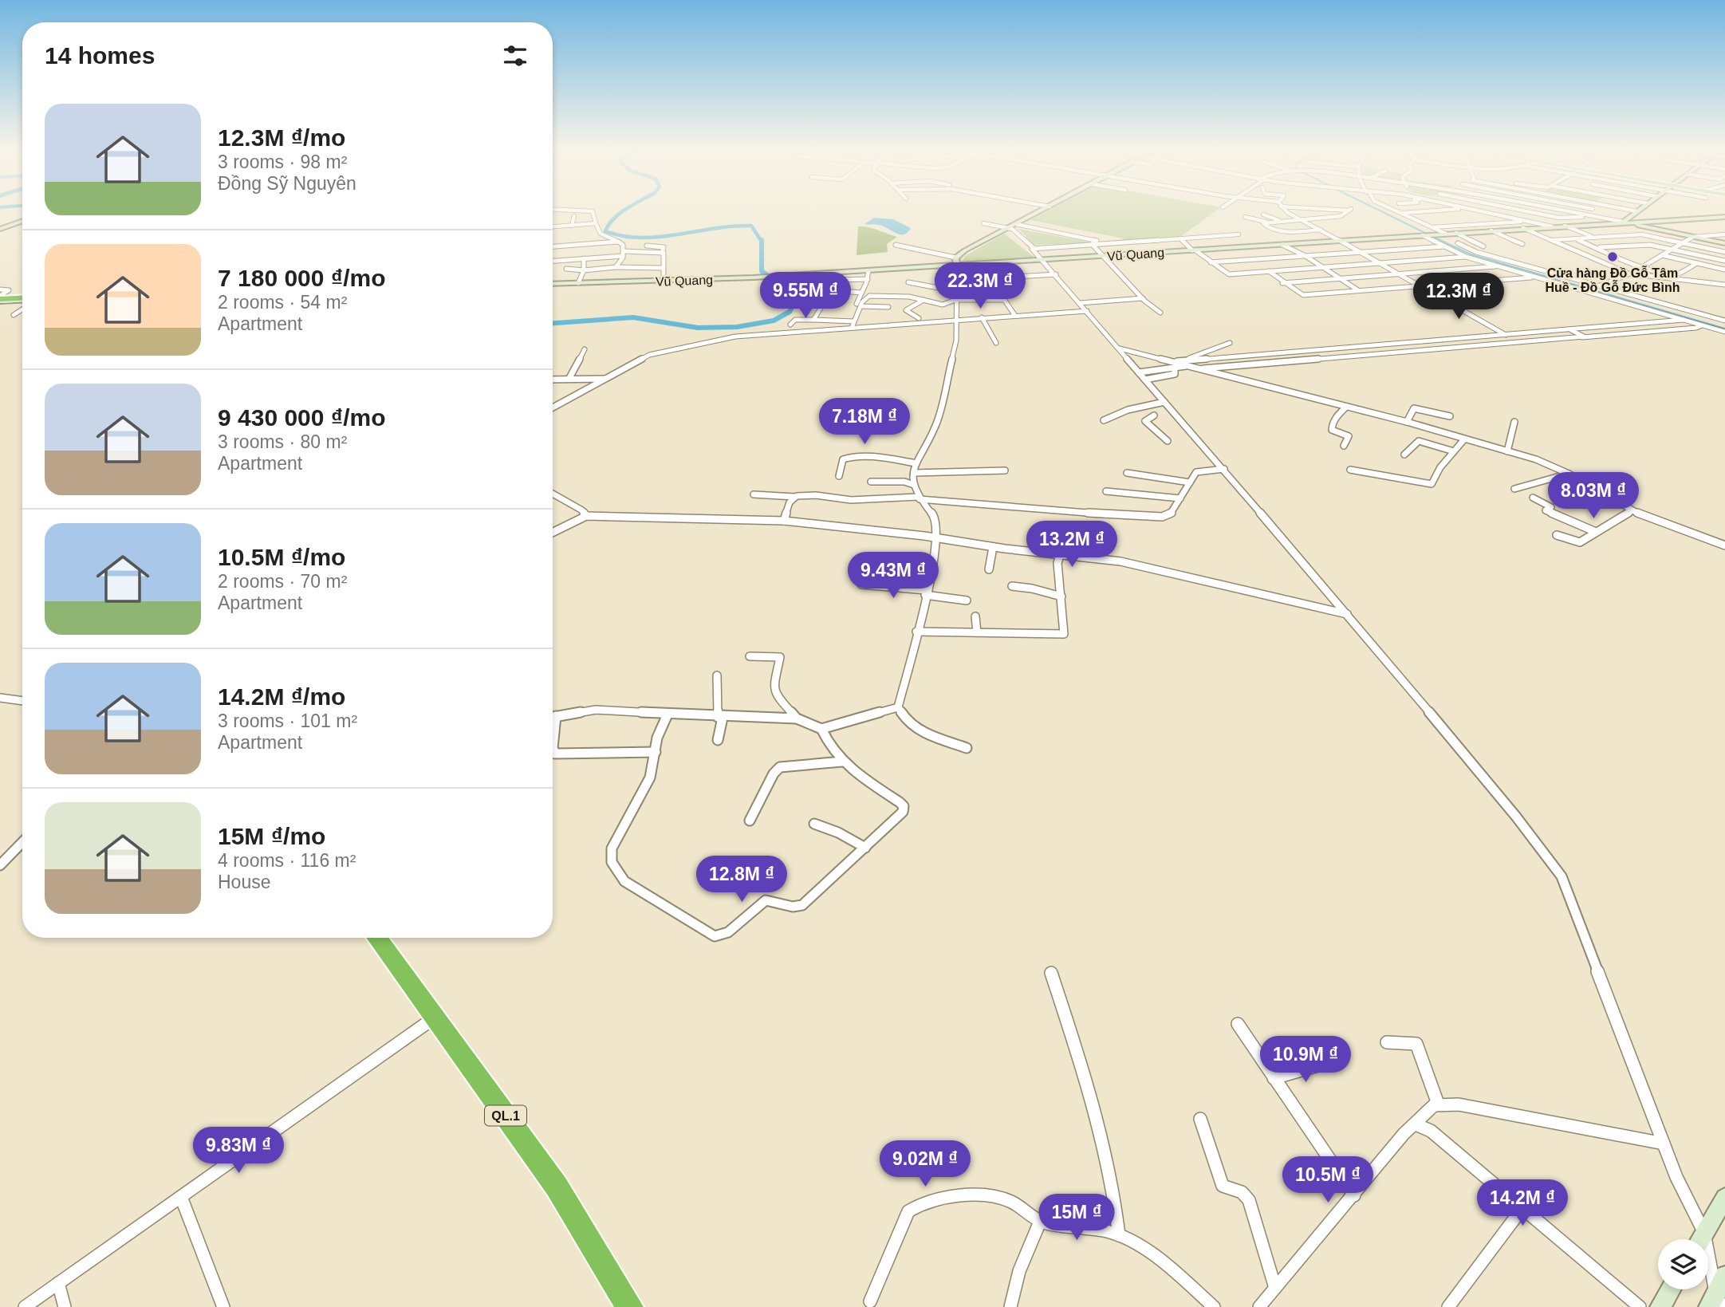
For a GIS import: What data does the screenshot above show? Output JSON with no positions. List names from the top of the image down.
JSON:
{
  "streets": {
    "highway": ["QL.1"],
    "main road": ["Vũ Quang"]
  },
  "places": ["Cửa hàng Đồ Gỗ Tâm Huề - Đồ Gỗ Đức Bình"],
  "page": {
    "heading": "14 homes",
    "list": [
      {
        "name": "12.3M ₫/mo",
        "note": "3 rooms · 98 m² · Đồng Sỹ Nguyên"
      },
      {
        "name": "7 180 000 ₫/mo",
        "note": "2 rooms · 54 m² · Apartment"
      },
      {
        "name": "9 430 000 ₫/mo",
        "note": "3 rooms · 80 m² · Apartment"
      },
      {
        "name": "10.5M ₫/mo",
        "note": "2 rooms · 70 m² · Apartment"
      },
      {
        "name": "14.2M ₫/mo",
        "note": "3 rooms · 101 m² · Apartment"
      },
      {
        "name": "15M ₫/mo",
        "note": "4 rooms · 116 m² · House"
      }
    ],
    "price": [
      "22.3M ₫",
      "9.55M ₫",
      "12.3M ₫",
      "7.18M ₫",
      "8.03M ₫",
      "13.2M ₫",
      "9.43M ₫",
      "12.8M ₫",
      "10.9M ₫",
      "9.83M ₫",
      "9.02M ₫",
      "10.5M ₫",
      "14.2M ₫",
      "15M ₫"
    ]
  }
}
